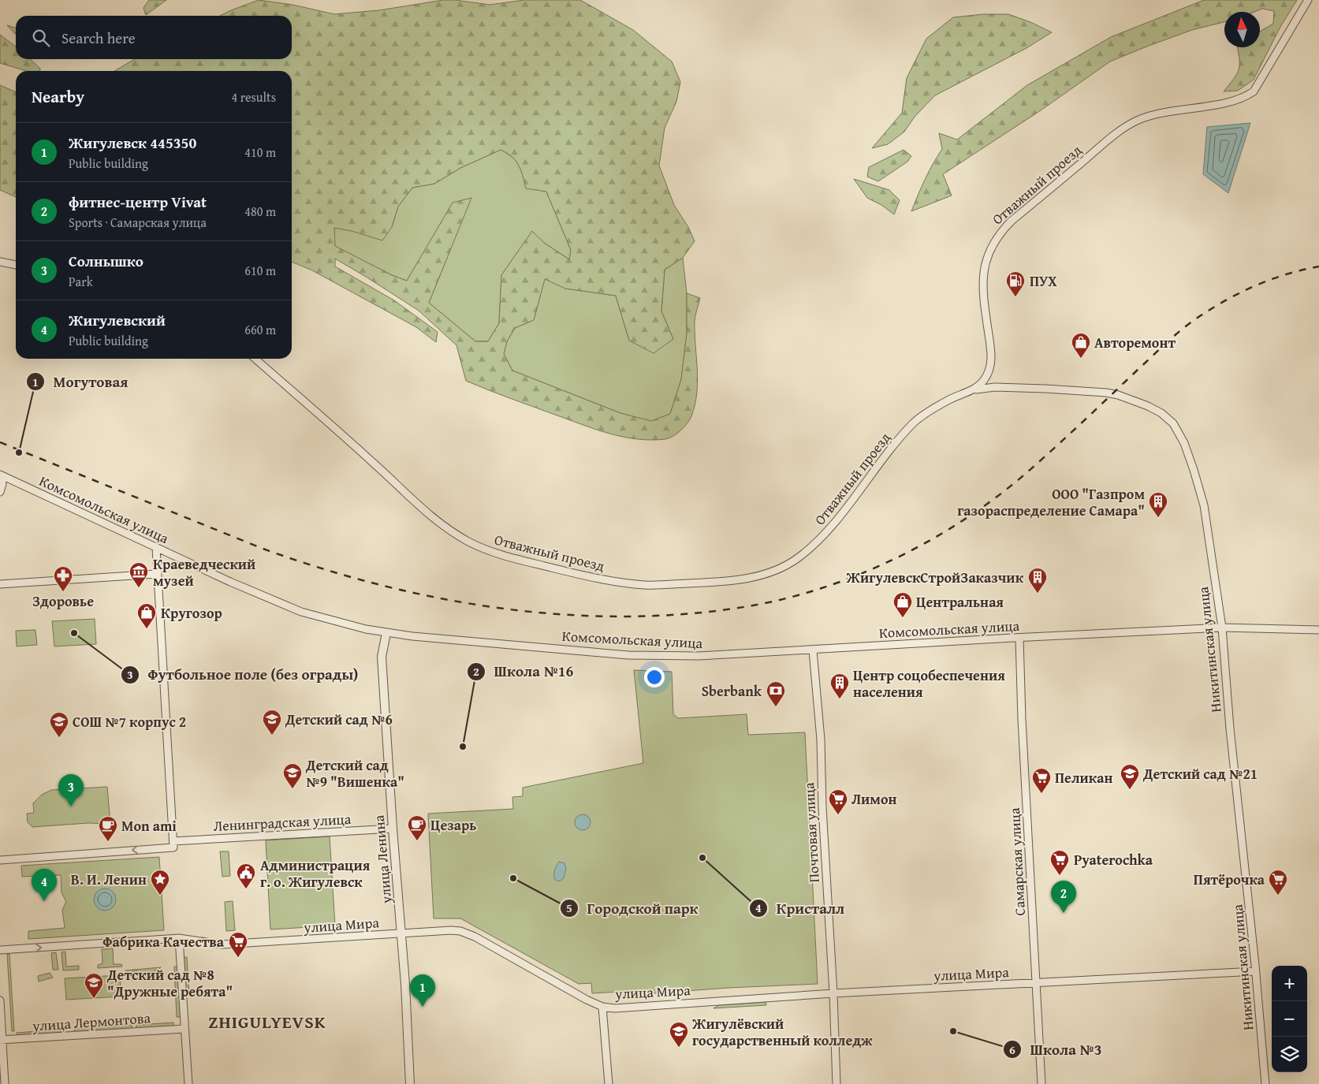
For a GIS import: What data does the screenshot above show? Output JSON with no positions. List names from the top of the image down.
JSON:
{
  "streets": {
    "street": [
      "Отважный проезд",
      "Комсомольская улица",
      "Никитинская улица",
      "Ленинградская улица",
      "Почтовая улица",
      "улица Ленина",
      "Самарская улица",
      "улица Мира",
      "улица Лермонтова"
    ]
  },
  "crossings": [
    ["Отважный проезд", "Никитинская улица"],
    ["Комсомольская улица", "Никитинская улица"],
    ["Комсомольская улица", "Почтовая улица"],
    ["Комсомольская улица", "улица Ленина"],
    ["Комсомольская улица", "Самарская улица"],
    ["Никитинская улица", "улица Мира"],
    ["Ленинградская улица", "улица Ленина"],
    ["Почтовая улица", "улица Мира"],
    ["улица Ленина", "улица Мира"],
    ["Самарская улица", "улица Мира"]
  ],
  "one_way": ["Ленинградская улица"],
  "districts": ["ZHIGULYEVSK"],
  "places": {
    "fuel station": ["ПУХ"],
    "shop": ["Авторемонт", "Центральная", "Кругозор"],
    "other": [
      "Могутовая",
      "Футбольное поле (без ограды)",
      "Школа №16",
      "Кристалл",
      "Городской парк",
      "Школа №3"
    ],
    "building": ["ООО \"Газпром газораспределение Самара\"", "ЖигулевскСтройЗаказчик", "Центр соцобеспечения населения"],
    "museum": ["Краеведческий музей"],
    "pharmacy": ["Здоровье"],
    "bank": ["Sberbank"],
    "school or university": [
      "Детский сад №6",
      "СОШ №7 корпус 2",
      "Детский сад №9 \"Вишенка\"",
      "Детский сад №21",
      "Детский сад №8 \"Дружные ребята\"",
      "Жигулёвский государственный колледж"
    ],
    "supermarket": [
      "Пеликан",
      "Лимон",
      "Pyaterochka",
      "Пятёрочка",
      "Фабрика Качества"
    ],
    "cafe": ["Цезарь", "Mon ami"],
    "public building": ["Администрация г. о. Жигулевск"],
    "place": ["В. И. Ленин"]
  },
  "north": "top",
  "page": {
    "search": "Search here",
    "heading": ["Nearby", "4 results"],
    "list": [
      {
        "mark": "1",
        "name": "Жигулевск 445350",
        "note": "Public building",
        "value": "410 m"
      },
      {
        "mark": "2",
        "name": "фитнес-центр Vivat",
        "note": "Sports · Самарская улица",
        "value": "480 m"
      },
      {
        "mark": "3",
        "name": "Солнышко",
        "note": "Park",
        "value": "610 m"
      },
      {
        "mark": "4",
        "name": "Жигулевский",
        "note": "Public building",
        "value": "660 m"
      }
    ],
    "pins": [
      "3",
      "4",
      "2",
      "1"
    ],
    "map_buttons": ["+", "−"]
  }
}
